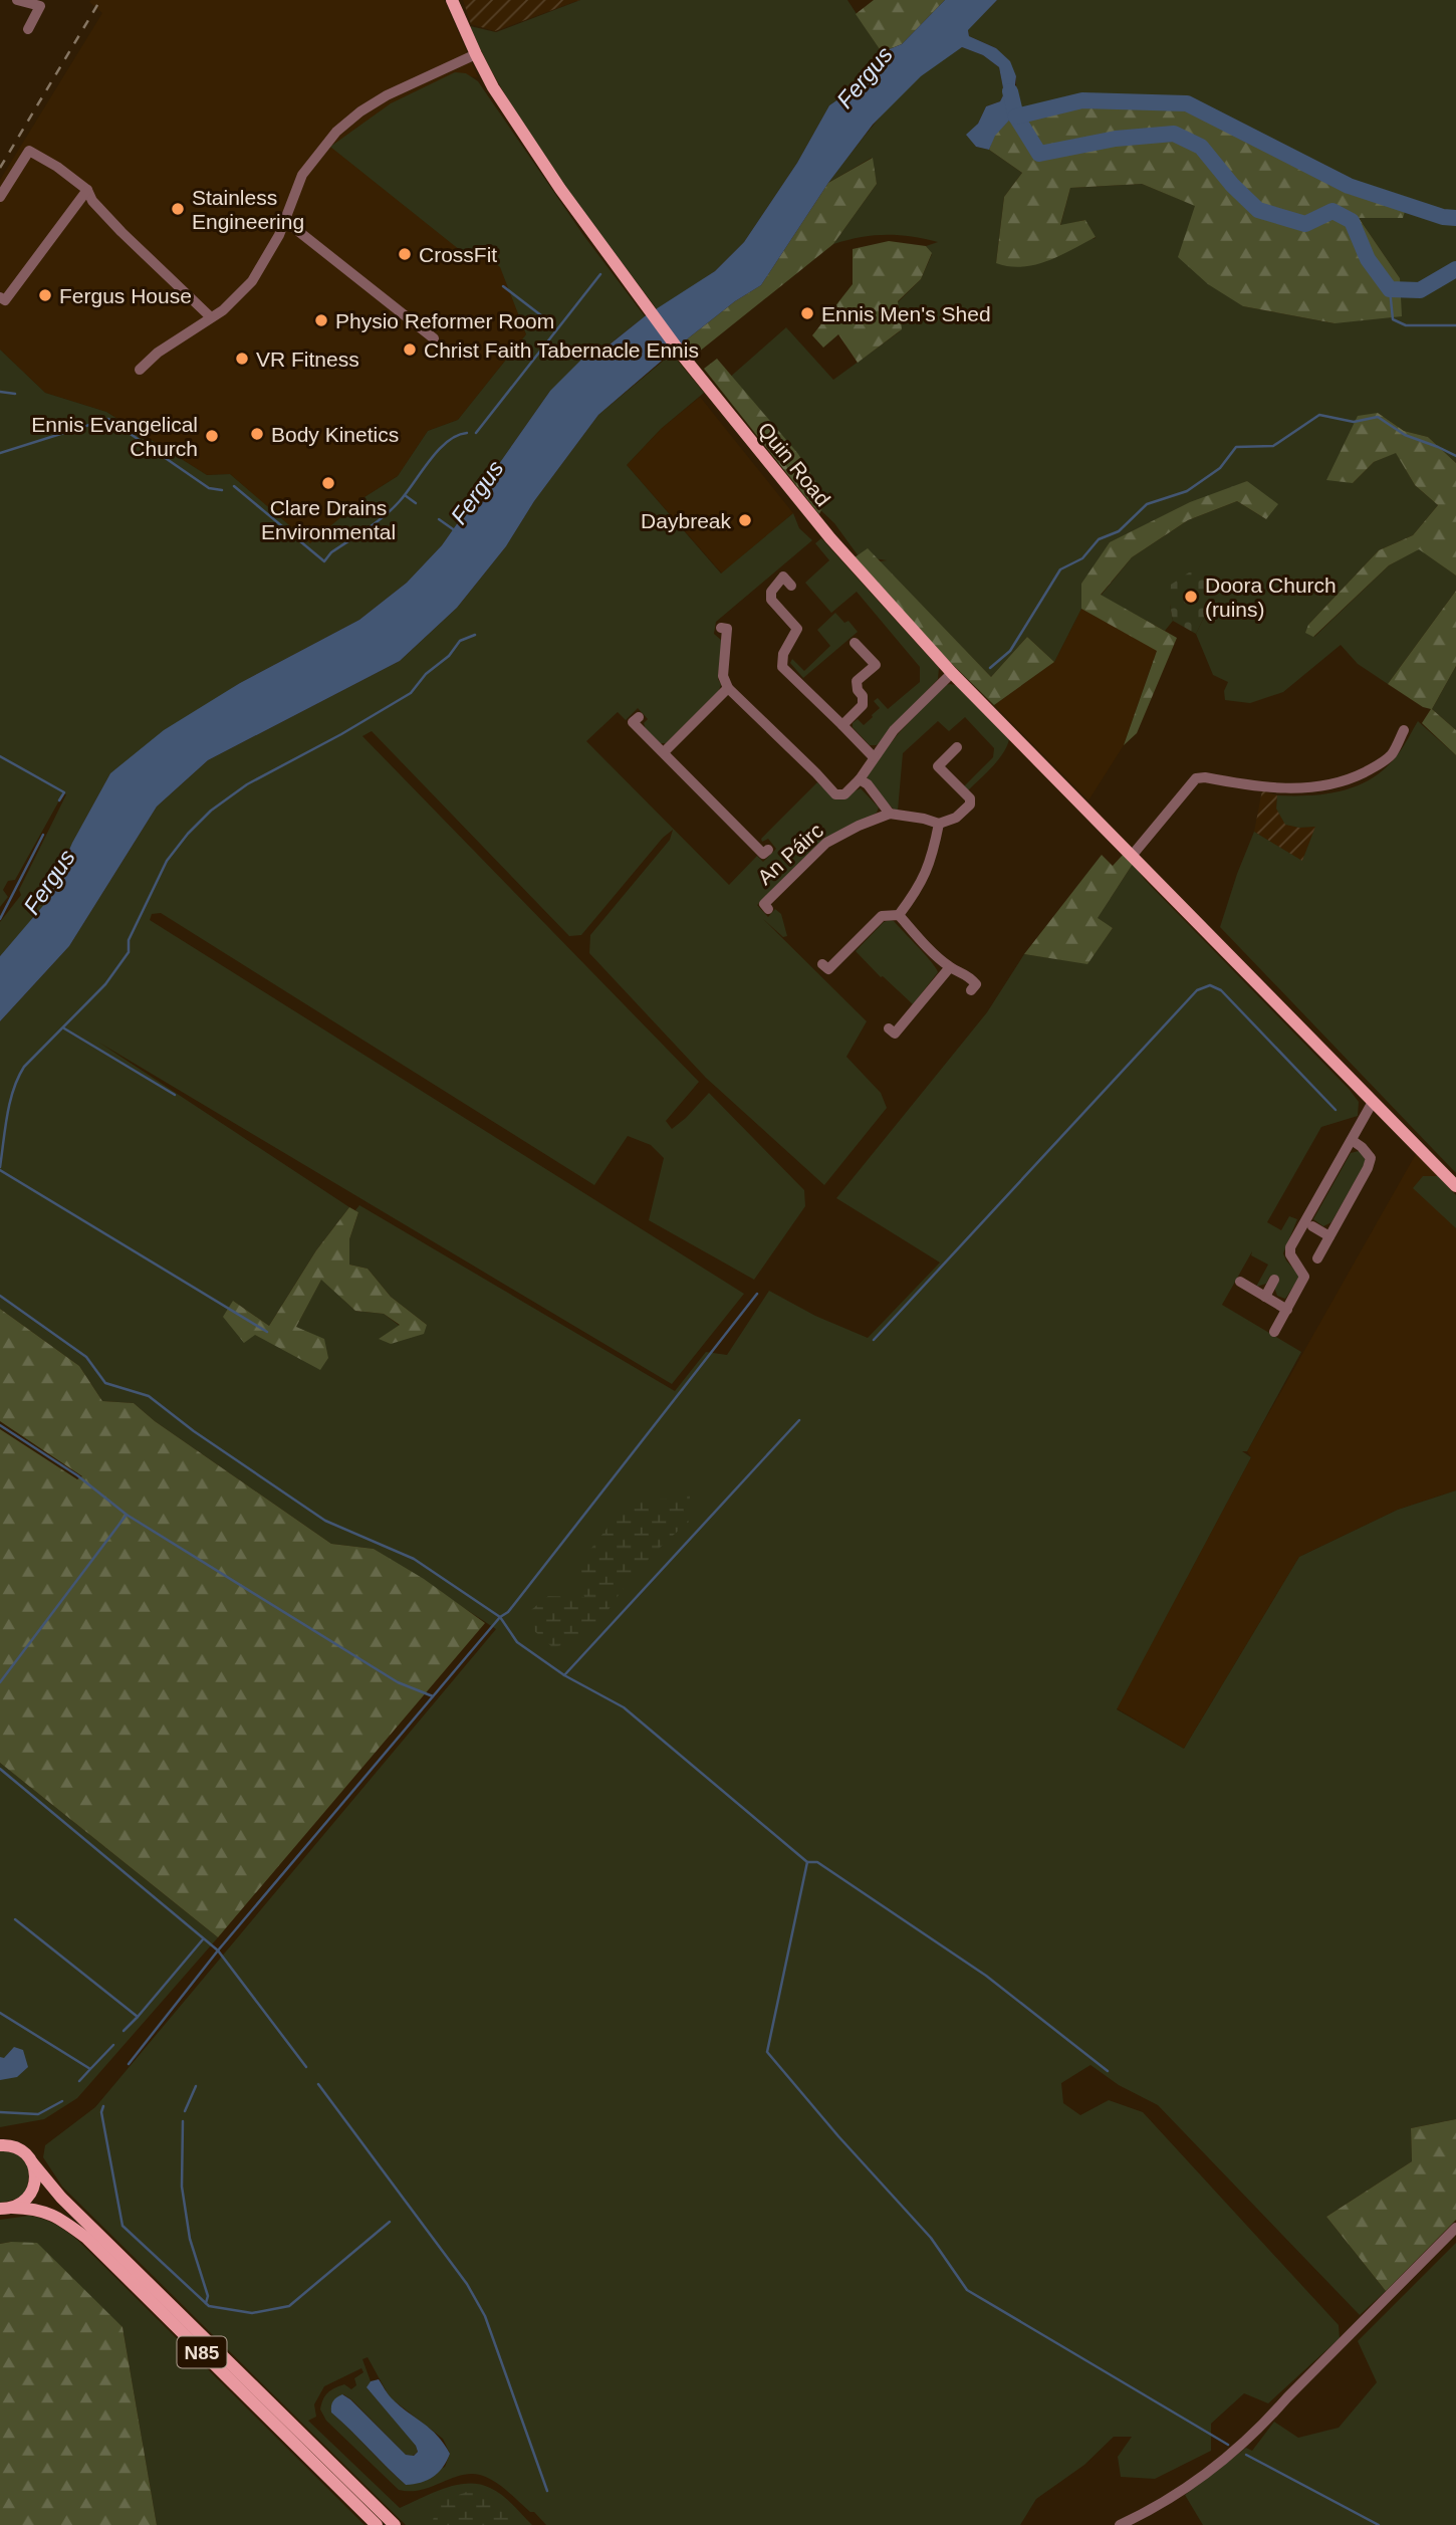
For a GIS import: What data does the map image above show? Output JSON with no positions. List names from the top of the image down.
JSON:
{
  "streets": {
    "main road": ["Quin Road", "N85"],
    "street": ["An Páirc"]
  },
  "water": ["Fergus"],
  "places": [
    "Stainless Engineering",
    "CrossFit",
    "Fergus House",
    "Ennis Men's Shed",
    "Physio Reformer Room",
    "Christ Faith Tabernacle Ennis",
    "VR Fitness",
    "Body Kinetics",
    "Ennis Evangelical Church",
    "Clare Drains Environmental",
    "Daybreak",
    "Doora Church (ruins)"
  ]
}
